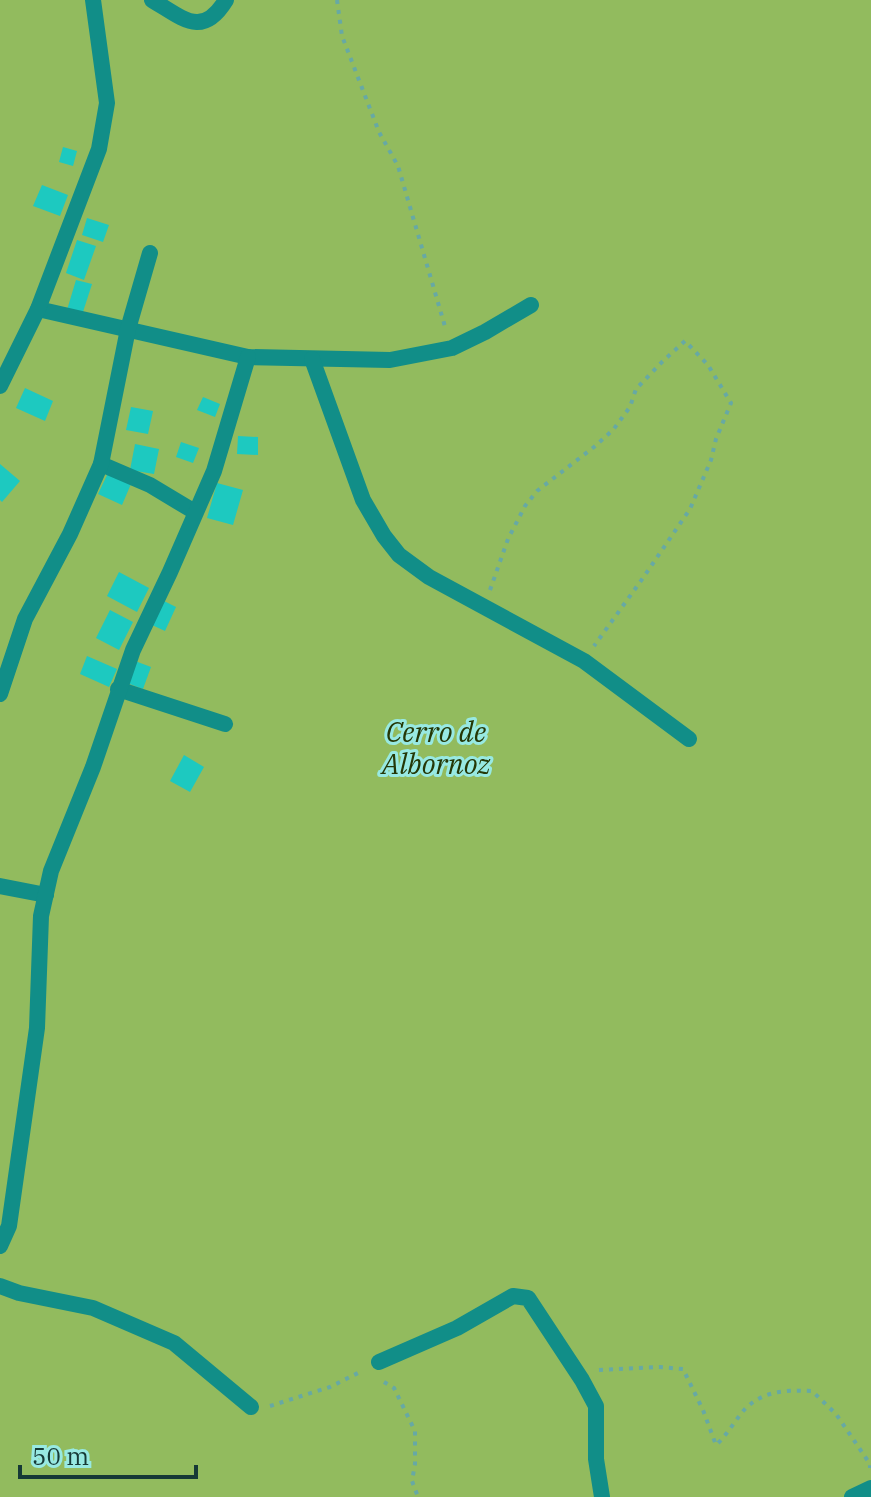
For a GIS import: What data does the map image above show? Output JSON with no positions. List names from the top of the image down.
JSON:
{
  "parks": ["Cerro de Albornoz"],
  "scale_bar": "50 m"
}
